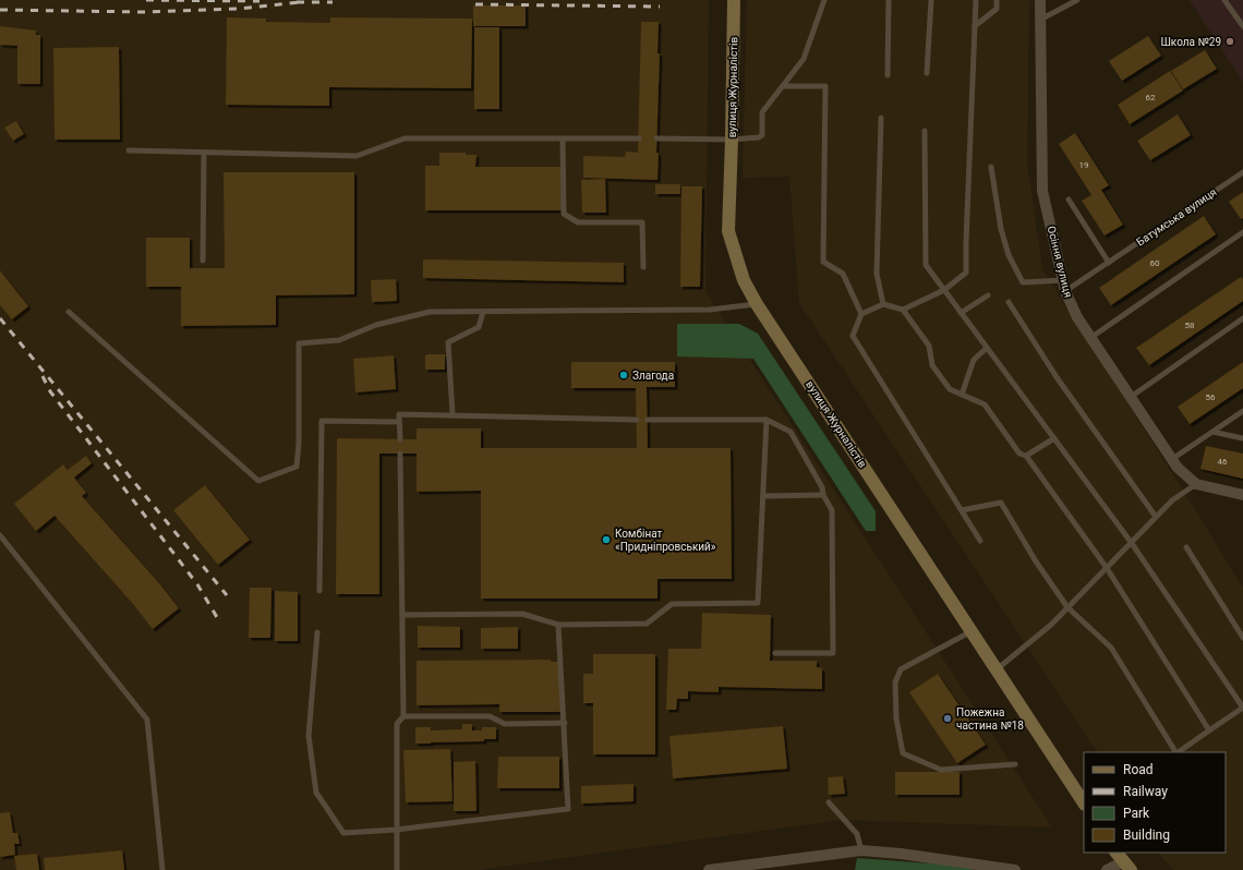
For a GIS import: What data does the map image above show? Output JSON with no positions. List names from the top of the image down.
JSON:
{
  "streets": {
    "street": ["вулиця Журналістів", "Осіння вулиця"],
    "lane": ["Батумська вулиця"]
  },
  "crossings": [
    ["Батумська вулиця", "Осіння вулиця"]
  ],
  "places": [
    "Школа №29",
    "Злагода",
    "Комбінат «Придніпровський»",
    "Пожежна частина №18"
  ],
  "house_numbers": [
    "62",
    "19",
    "60",
    "58",
    "56",
    "46"
  ],
  "legend": [
    "Road",
    "Railway",
    "Park",
    "Building"
  ]
}
